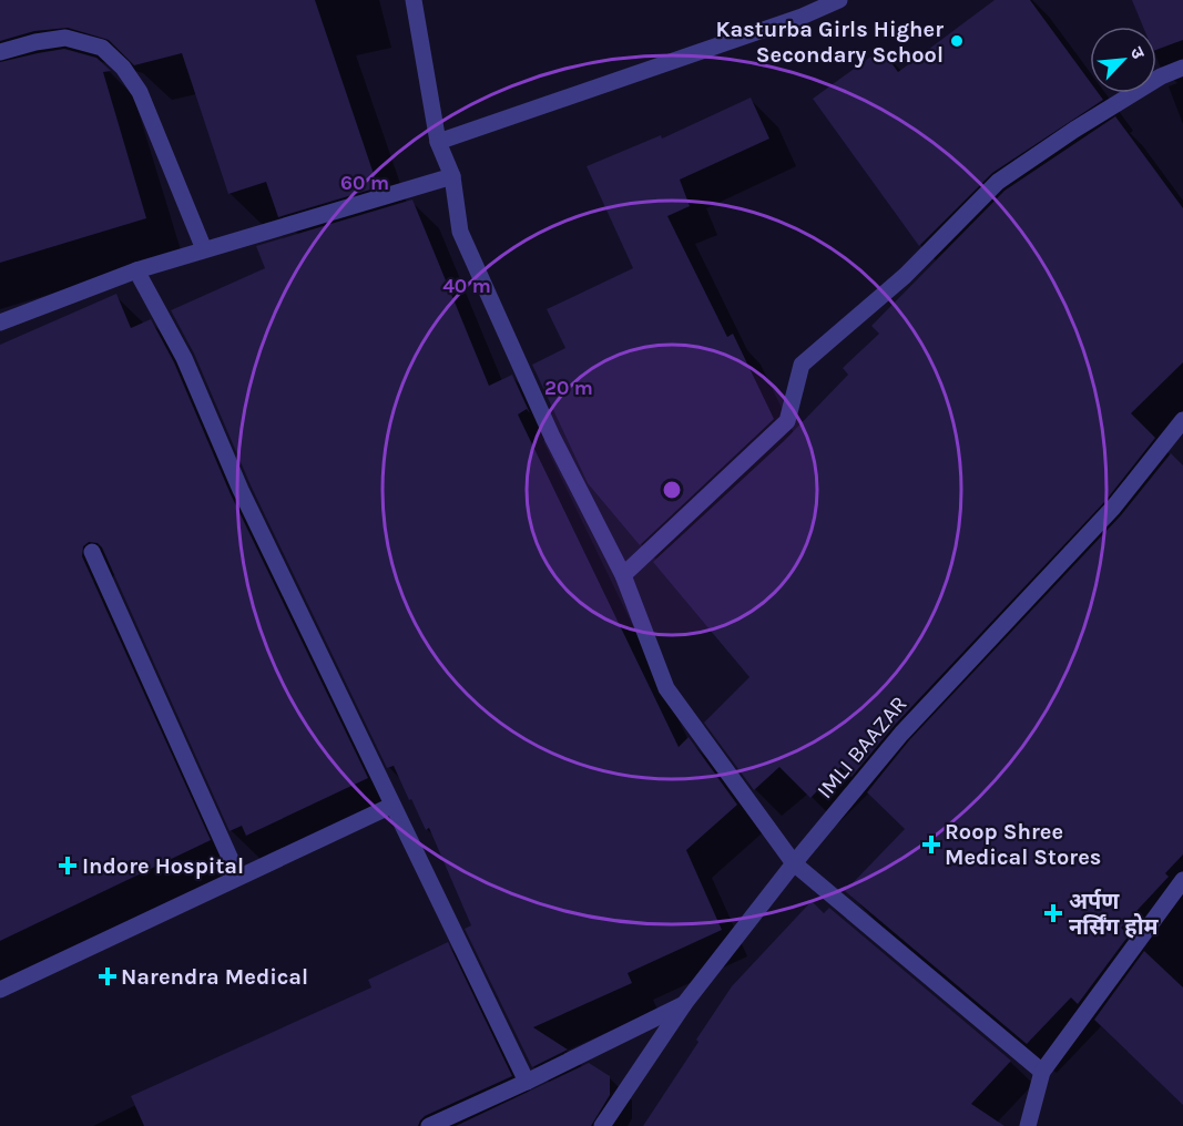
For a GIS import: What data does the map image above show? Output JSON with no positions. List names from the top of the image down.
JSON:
{
  "streets": {
    "street": ["IMLI BAAZAR"]
  },
  "places": {
    "other": ["Kasturba Girls Higher Secondary School"],
    "health": [
      "Roop Shree Medical Stores",
      "Indore Hospital",
      "अर्पण नर्सिंग होम",
      "Narendra Medical"
    ]
  },
  "north": "top right",
  "rings": ["60 m", "40 m", "20 m"]
}
